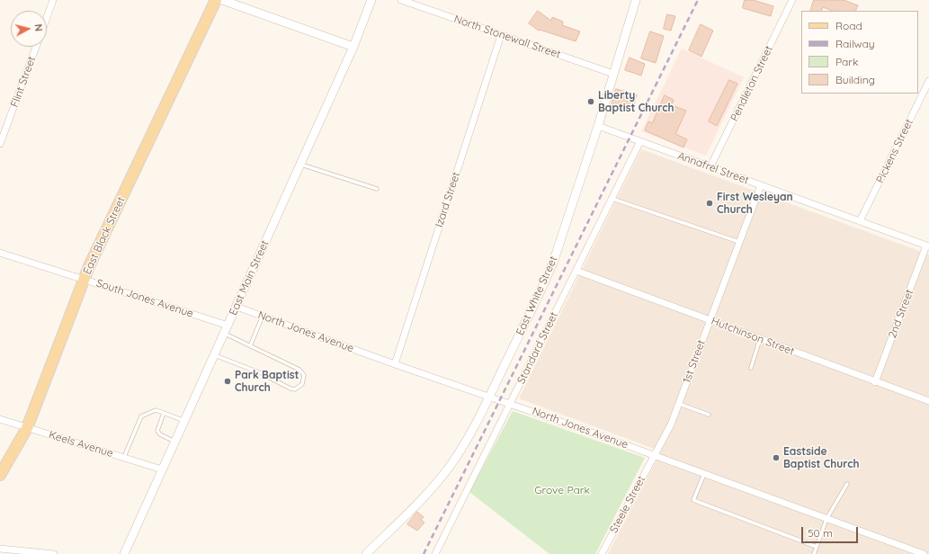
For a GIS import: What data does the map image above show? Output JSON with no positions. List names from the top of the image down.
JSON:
{
  "streets": {
    "main road": ["East Black Street"],
    "street": [
      "North Stonewall Street",
      "Flint Street",
      "Pendleton Street",
      "Pickens Street",
      "Annafrel Street",
      "Izard Street",
      "East Main Street",
      "East White Street",
      "South Jones Avenue",
      "2nd Street",
      "North Jones Avenue",
      "Hutchinson Street",
      "Standard Street",
      "1st Street",
      "Keels Avenue",
      "Steele Street"
    ]
  },
  "crossings": [
    ["North Stonewall Street", "Izard Street"],
    ["North Stonewall Street", "East White Street"],
    ["Pendleton Street", "Annafrel Street"],
    ["Pickens Street", "Annafrel Street"],
    ["Annafrel Street", "East White Street"],
    ["Annafrel Street", "2nd Street"],
    ["Annafrel Street", "Standard Street"],
    ["Annafrel Street", "1st Street"],
    ["Izard Street", "North Jones Avenue"],
    ["East Black Street", "South Jones Avenue"],
    ["East Black Street", "Keels Avenue"],
    ["East Main Street", "South Jones Avenue"],
    ["East Main Street", "North Jones Avenue"],
    ["East Main Street", "Keels Avenue"],
    ["East White Street", "North Jones Avenue"],
    ["2nd Street", "Hutchinson Street"],
    ["North Jones Avenue", "Standard Street"],
    ["North Jones Avenue", "1st Street"],
    ["North Jones Avenue", "Steele Street"],
    ["Hutchinson Street", "Standard Street"],
    ["Hutchinson Street", "1st Street"],
    ["1st Street", "Steele Street"]
  ],
  "parks": ["Grove Park"],
  "places": [
    "Liberty Baptist Church",
    "First Wesleyan Church",
    "Park Baptist Church",
    "Eastside Baptist Church"
  ],
  "legend": [
    "Road",
    "Railway",
    "Park",
    "Building"
  ],
  "scale_bar": "50 m",
  "north": "right"
}
